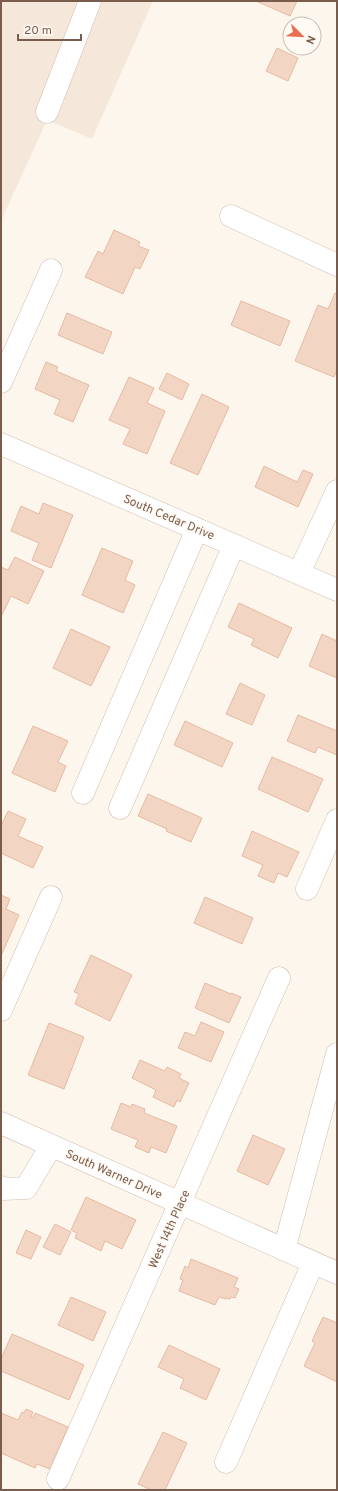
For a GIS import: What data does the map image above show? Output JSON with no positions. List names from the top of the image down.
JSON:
{
  "streets": {
    "street": ["South Cedar Drive", "South Warner Drive", "West 14th Place"]
  },
  "crossings": [
    ["South Warner Drive", "West 14th Place"]
  ],
  "scale_bar": "20 m",
  "north": "bottom right"
}
